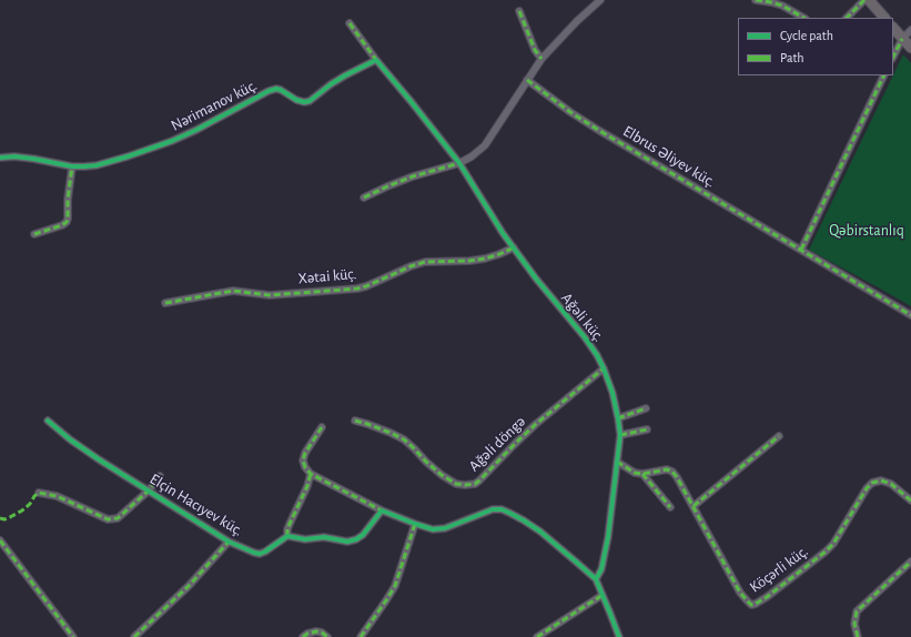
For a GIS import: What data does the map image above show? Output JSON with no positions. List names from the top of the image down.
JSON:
{
  "streets": {
    "street": [
      "Nərimanov küç.",
      "Elbrus Əliyev küç.",
      "Xətai küç.",
      "Ağəli küç.",
      "Ağəli döngə",
      "Elçin Hacıyev küç.",
      "Köçərli küç."
    ]
  },
  "crossings": [
    ["Xətai küç.", "Ağəli küç."],
    ["Ağəli küç.", "Ağəli döngə"]
  ],
  "parks": ["Qəbirstanlıq"],
  "legend": ["Cycle path", "Path"]
}
